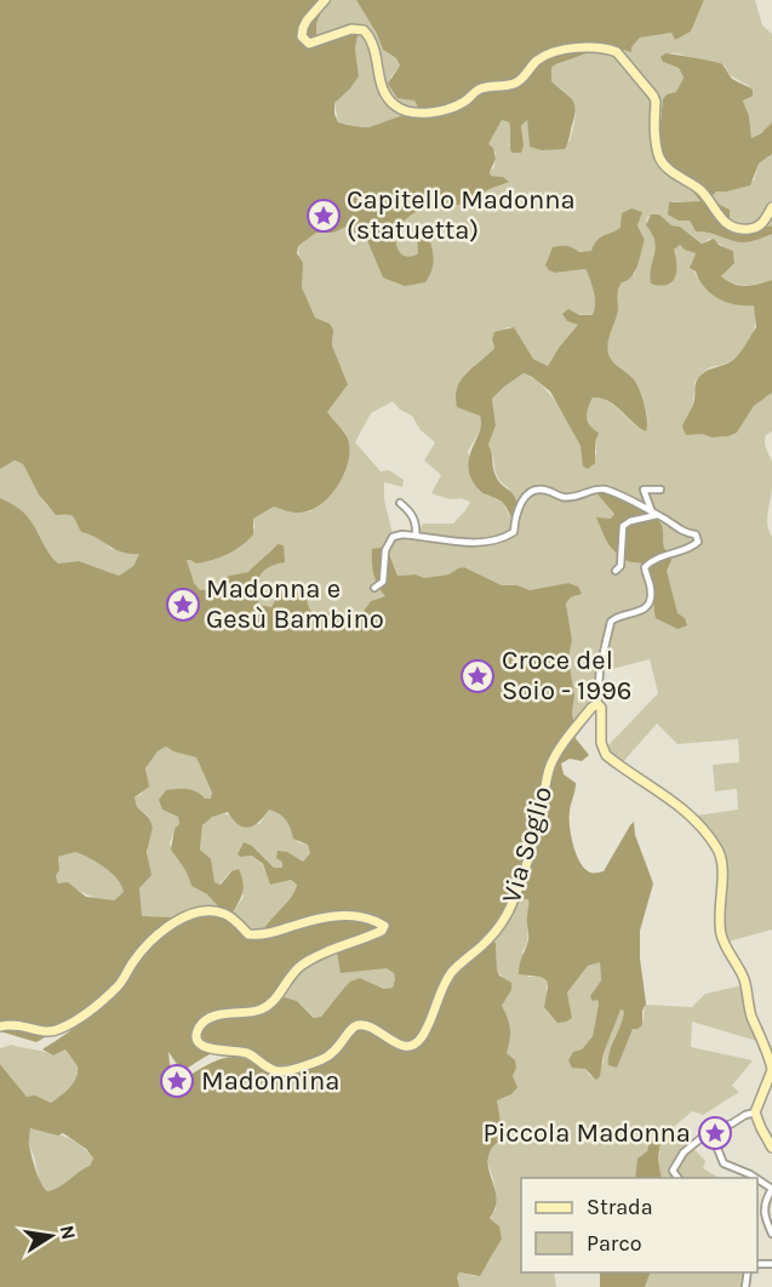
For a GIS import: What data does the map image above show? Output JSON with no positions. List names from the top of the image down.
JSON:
{
  "streets": {
    "street": ["Via Soglio"]
  },
  "places": {
    "place": [
      "Capitello Madonna (statuetta)",
      "Madonna e Gesù Bambino",
      "Croce del Soio - 1996",
      "Madonnina",
      "Piccola Madonna"
    ]
  },
  "legend": ["Strada", "Parco"],
  "north": "right"
}
